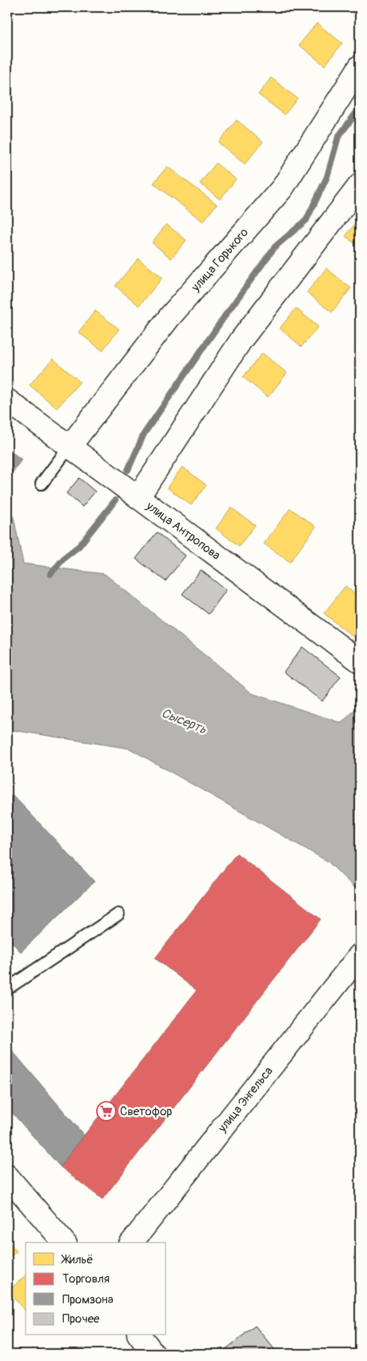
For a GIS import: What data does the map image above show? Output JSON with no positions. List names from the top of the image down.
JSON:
{
  "streets": {
    "street": ["улица Горького", "улица Антропова", "улица Энгельса"]
  },
  "crossings": [
    ["улица Горького", "улица Антропова"]
  ],
  "water": ["Сысерть"],
  "places": {
    "supermarket": ["Светофор"]
  },
  "legend": [
    "Жильё",
    "Торговля",
    "Промзона",
    "Прочее"
  ]
}
